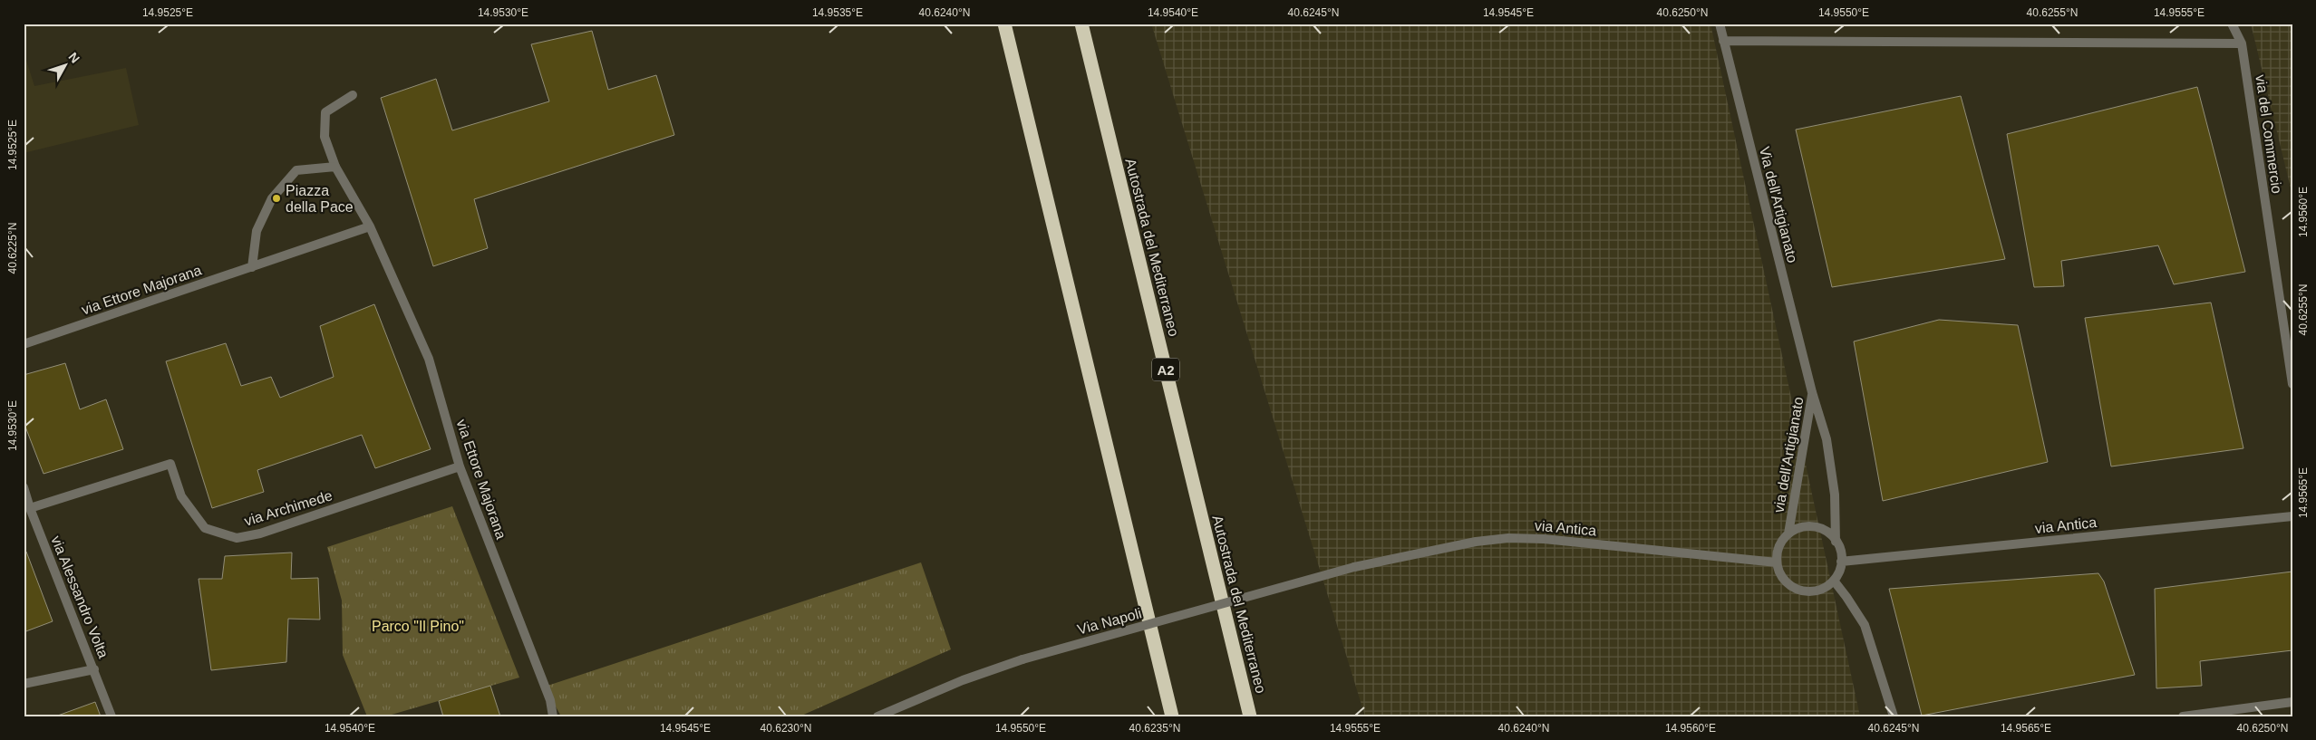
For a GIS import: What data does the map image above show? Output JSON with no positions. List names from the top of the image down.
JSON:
{
  "streets": {
    "highway": ["Autostrada del Mediterraneo", "A2"],
    "street": [
      "via del Commercio",
      "Via dell'Artigianato",
      "via Ettore Majorana",
      "via dell'Artigianato",
      "via Archimede",
      "via Antica",
      "via Alessandro Volta",
      "Via Napoli"
    ]
  },
  "crossings": [
    ["Via dell'Artigianato", "via dell'Artigianato"],
    ["via Ettore Majorana", "via Archimede"],
    ["via dell'Artigianato", "via Antica"],
    ["via Archimede", "via Alessandro Volta"],
    ["via Antica", "Via Napoli"]
  ],
  "parks": ["Parco \"Il Pino\""],
  "places": ["Piazza della Pace"],
  "north": "top right",
  "coordinates": [
    "14.9525°E",
    "14.9530°E",
    "14.9535°E",
    "40.6240°N",
    "14.9540°E",
    "40.6245°N",
    "14.9545°E",
    "40.6250°N",
    "14.9550°E",
    "40.6255°N",
    "14.9555°E",
    "14.9560°E",
    "40.6225°N",
    "14.9565°E",
    "40.6230°N",
    "40.6235°N"
  ]
}
